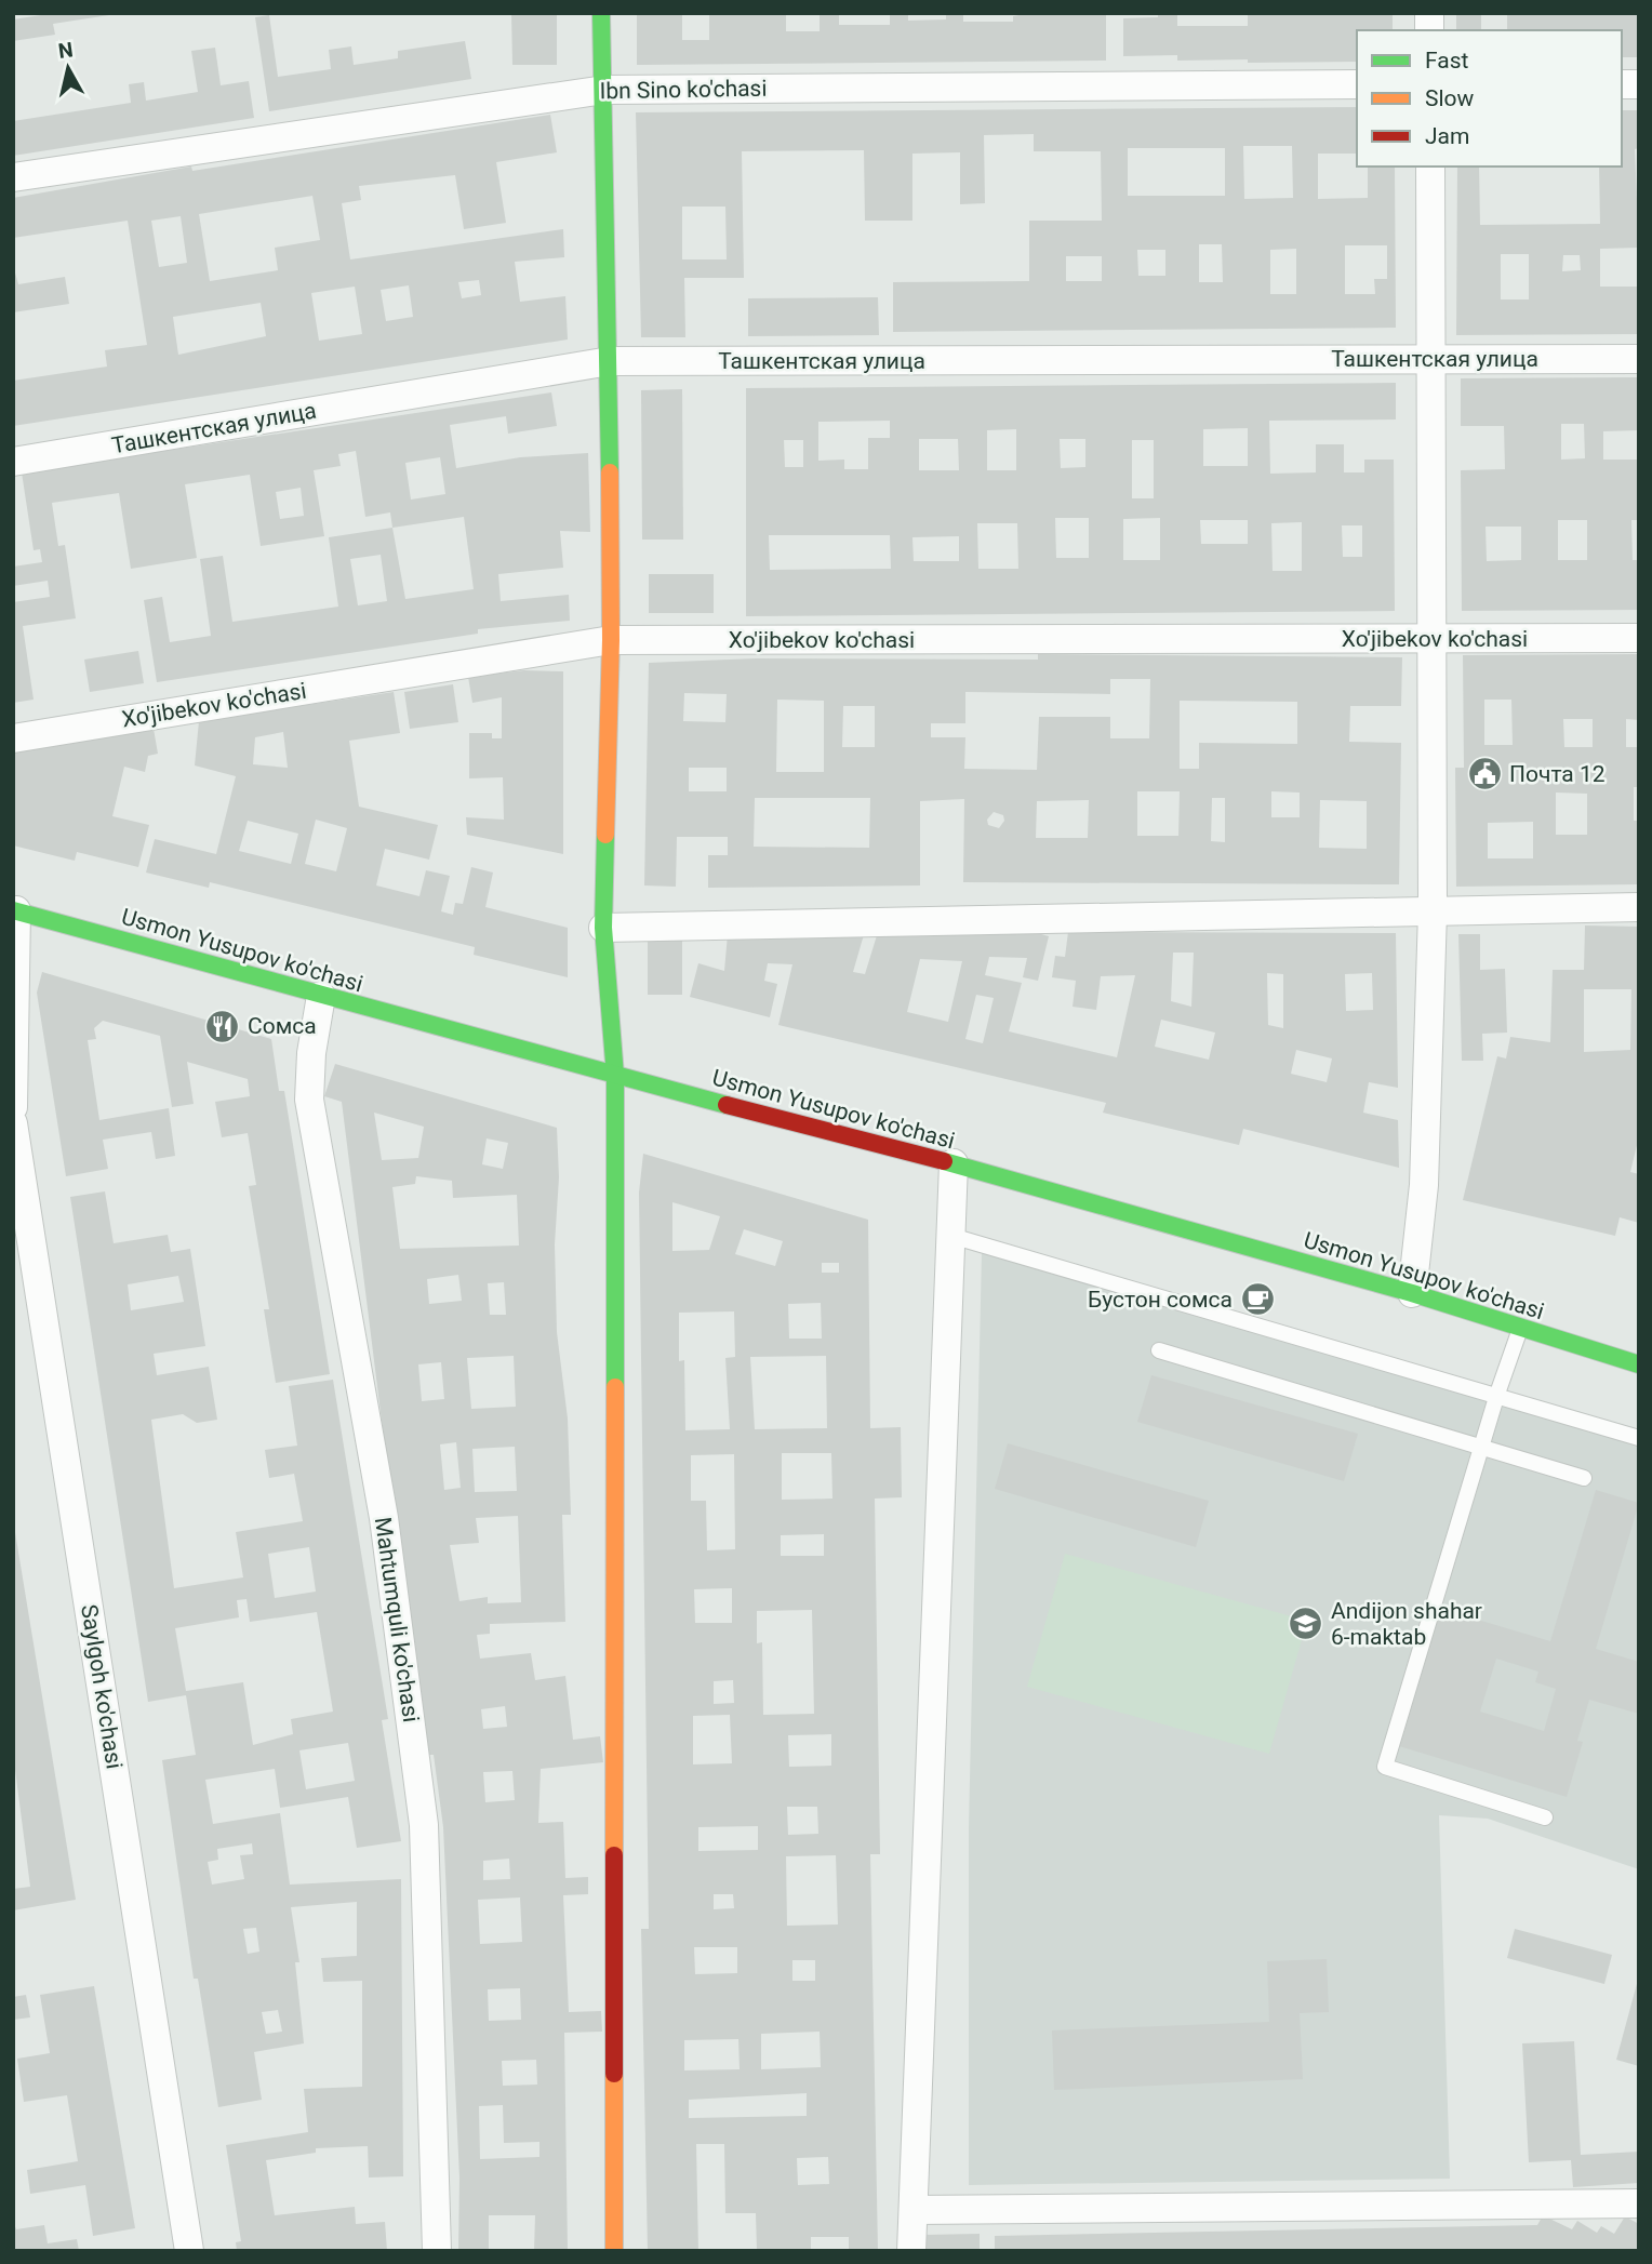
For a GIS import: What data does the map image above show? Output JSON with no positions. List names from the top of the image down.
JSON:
{
  "streets": {
    "street": [
      "Ibn Sino ko'chasi",
      "Ташкентская улица",
      "Xo'jibekov ko'chasi",
      "Usmon Yusupov ko'chasi",
      "Mahtumquli ko'chasi",
      "Saylgoh ko'chasi"
    ]
  },
  "crossings": [
    ["Usmon Yusupov ko'chasi", "Mahtumquli ko'chasi"]
  ],
  "places": {
    "public building": ["Почта 12"],
    "restaurant": ["Сомса"],
    "cafe": ["Бустон сомса"],
    "school or university": ["Andijon shahar 6-maktab"]
  },
  "legend": ["Fast", "Slow", "Jam"],
  "north": "top"
}
